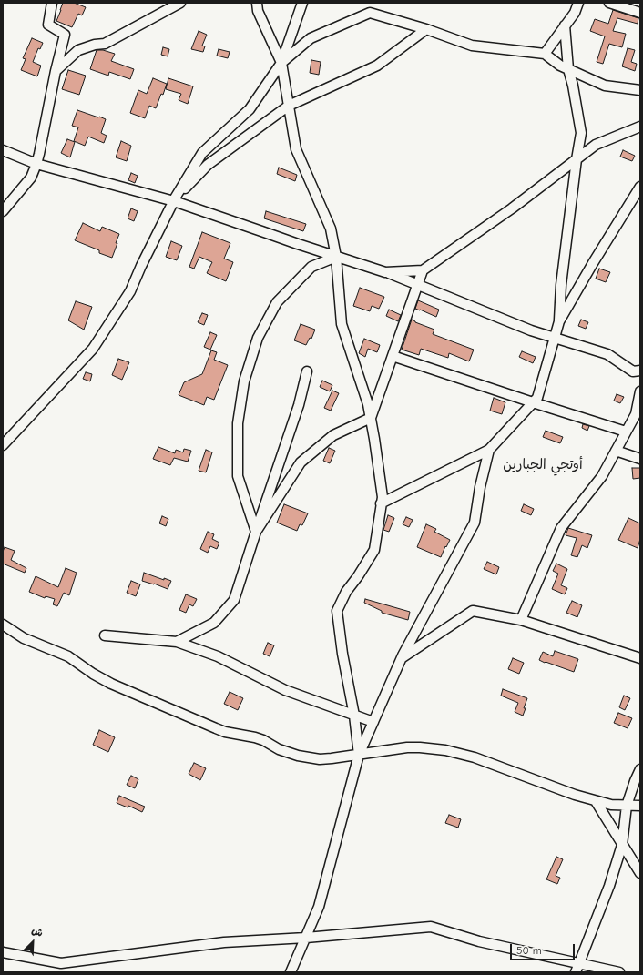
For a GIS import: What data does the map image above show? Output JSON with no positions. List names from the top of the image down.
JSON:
{
  "districts": ["أوتجي الجبارين"],
  "scale_bar": "50 m",
  "north": "top right"
}
